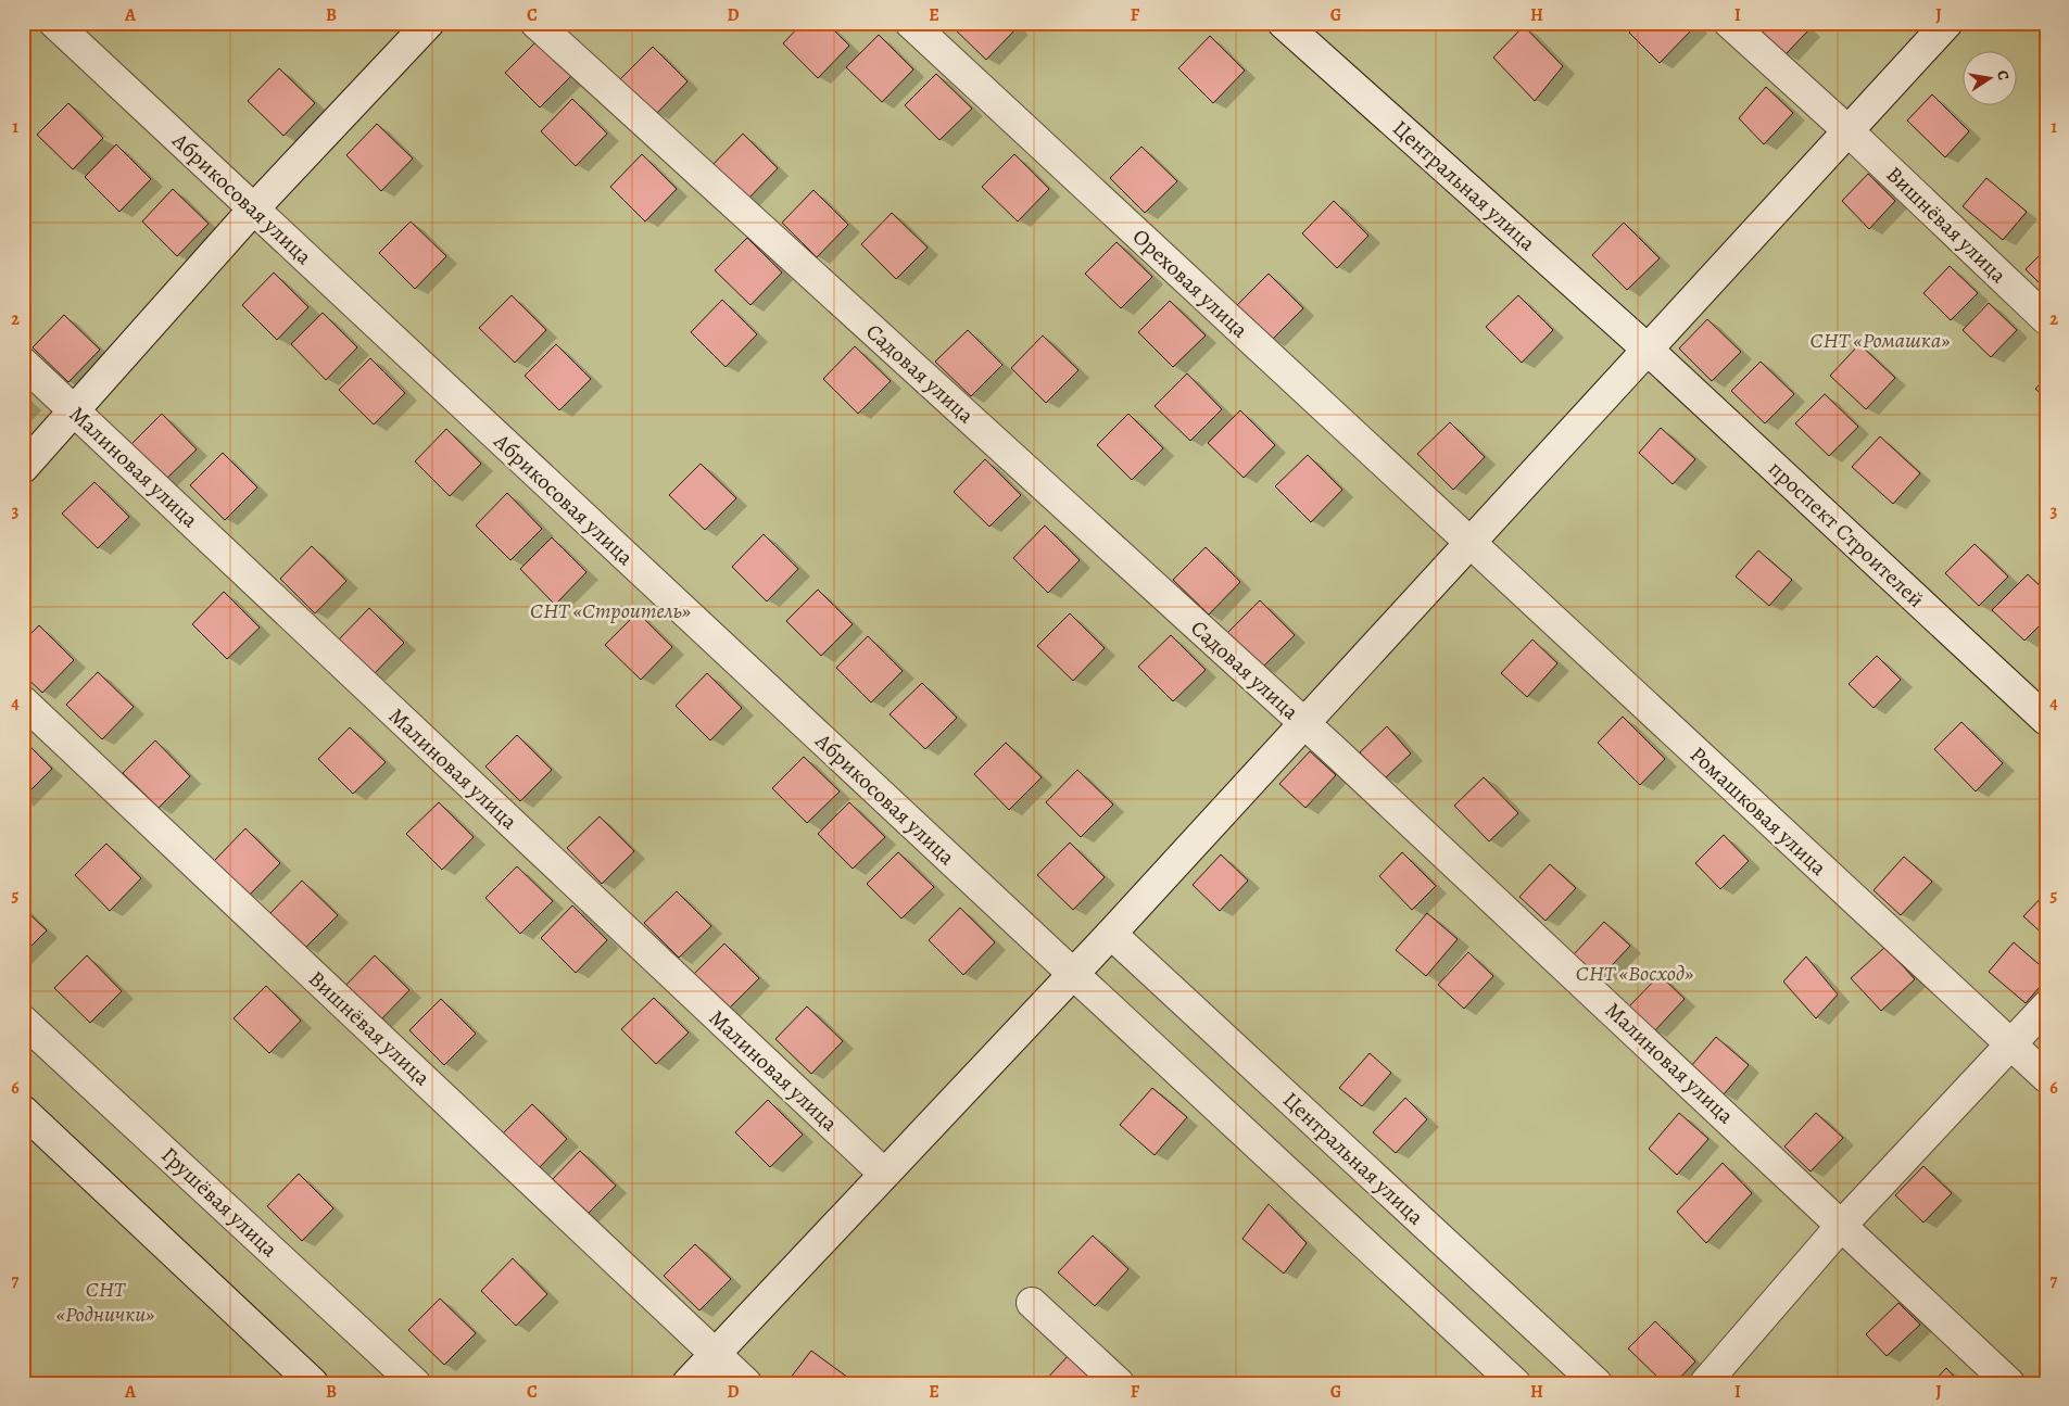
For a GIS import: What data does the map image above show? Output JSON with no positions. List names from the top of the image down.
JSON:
{
  "streets": {
    "street": [
      "Центральная улица",
      "Абрикосовая улица",
      "Вишнёвая улица",
      "Ореховая улица",
      "Садовая улица",
      "Малиновая улица",
      "проспект Строителей",
      "Ромашковая улица",
      "Грушёвая улица"
    ]
  },
  "crossings": [
    ["Центральная улица", "проспект Строителей"],
    ["Ореховая улица", "Ромашковая улица"],
    ["Садовая улица", "Малиновая улица"]
  ],
  "parks": [
    "СНТ «Ромашка»",
    "СНТ «Строитель»",
    "СНТ «Восход»",
    "СНТ «Роднички»"
  ],
  "north": "right",
  "grid": {
    "columns": [
      "A",
      "B",
      "C",
      "D",
      "E",
      "F",
      "G",
      "H",
      "I",
      "J"
    ],
    "rows": [
      "1",
      "2",
      "3",
      "4",
      "5",
      "6",
      "7"
    ]
  }
}
